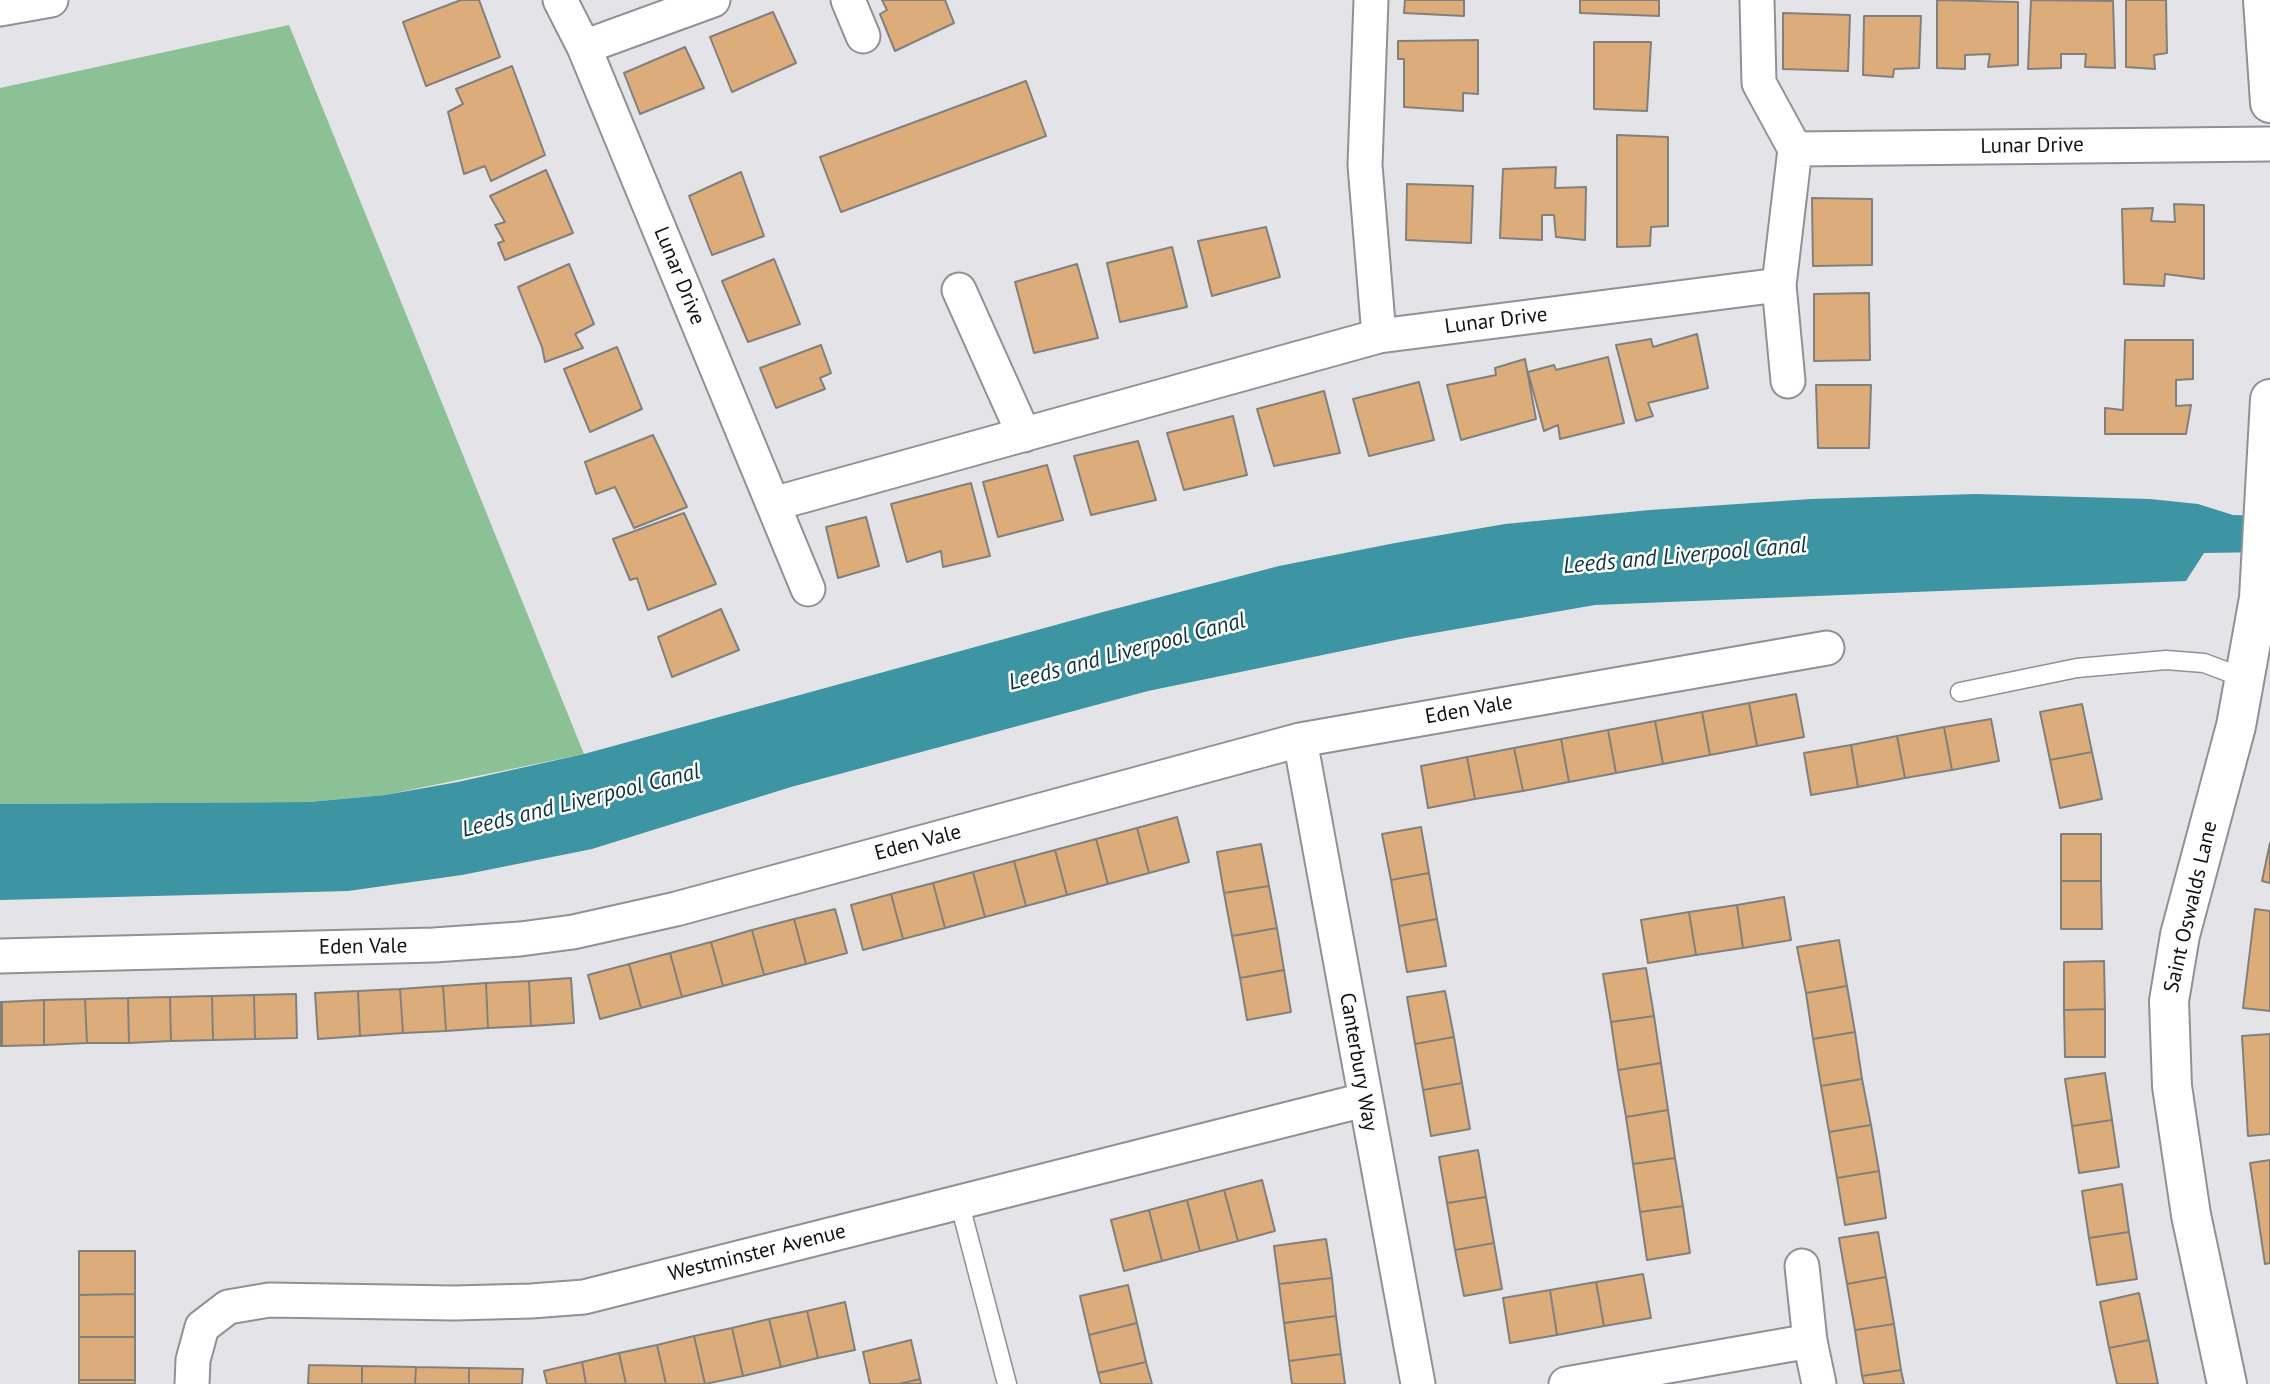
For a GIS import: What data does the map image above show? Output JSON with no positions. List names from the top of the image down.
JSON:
{
  "streets": {
    "street": [
      "Lunar Drive",
      "Eden Vale",
      "Saint Oswalds Lane",
      "Canterbury Way",
      "Westminster Avenue"
    ]
  },
  "crossings": [
    ["Eden Vale", "Canterbury Way"],
    ["Canterbury Way", "Westminster Avenue"]
  ],
  "water": ["Leeds and Liverpool Canal"]
}
